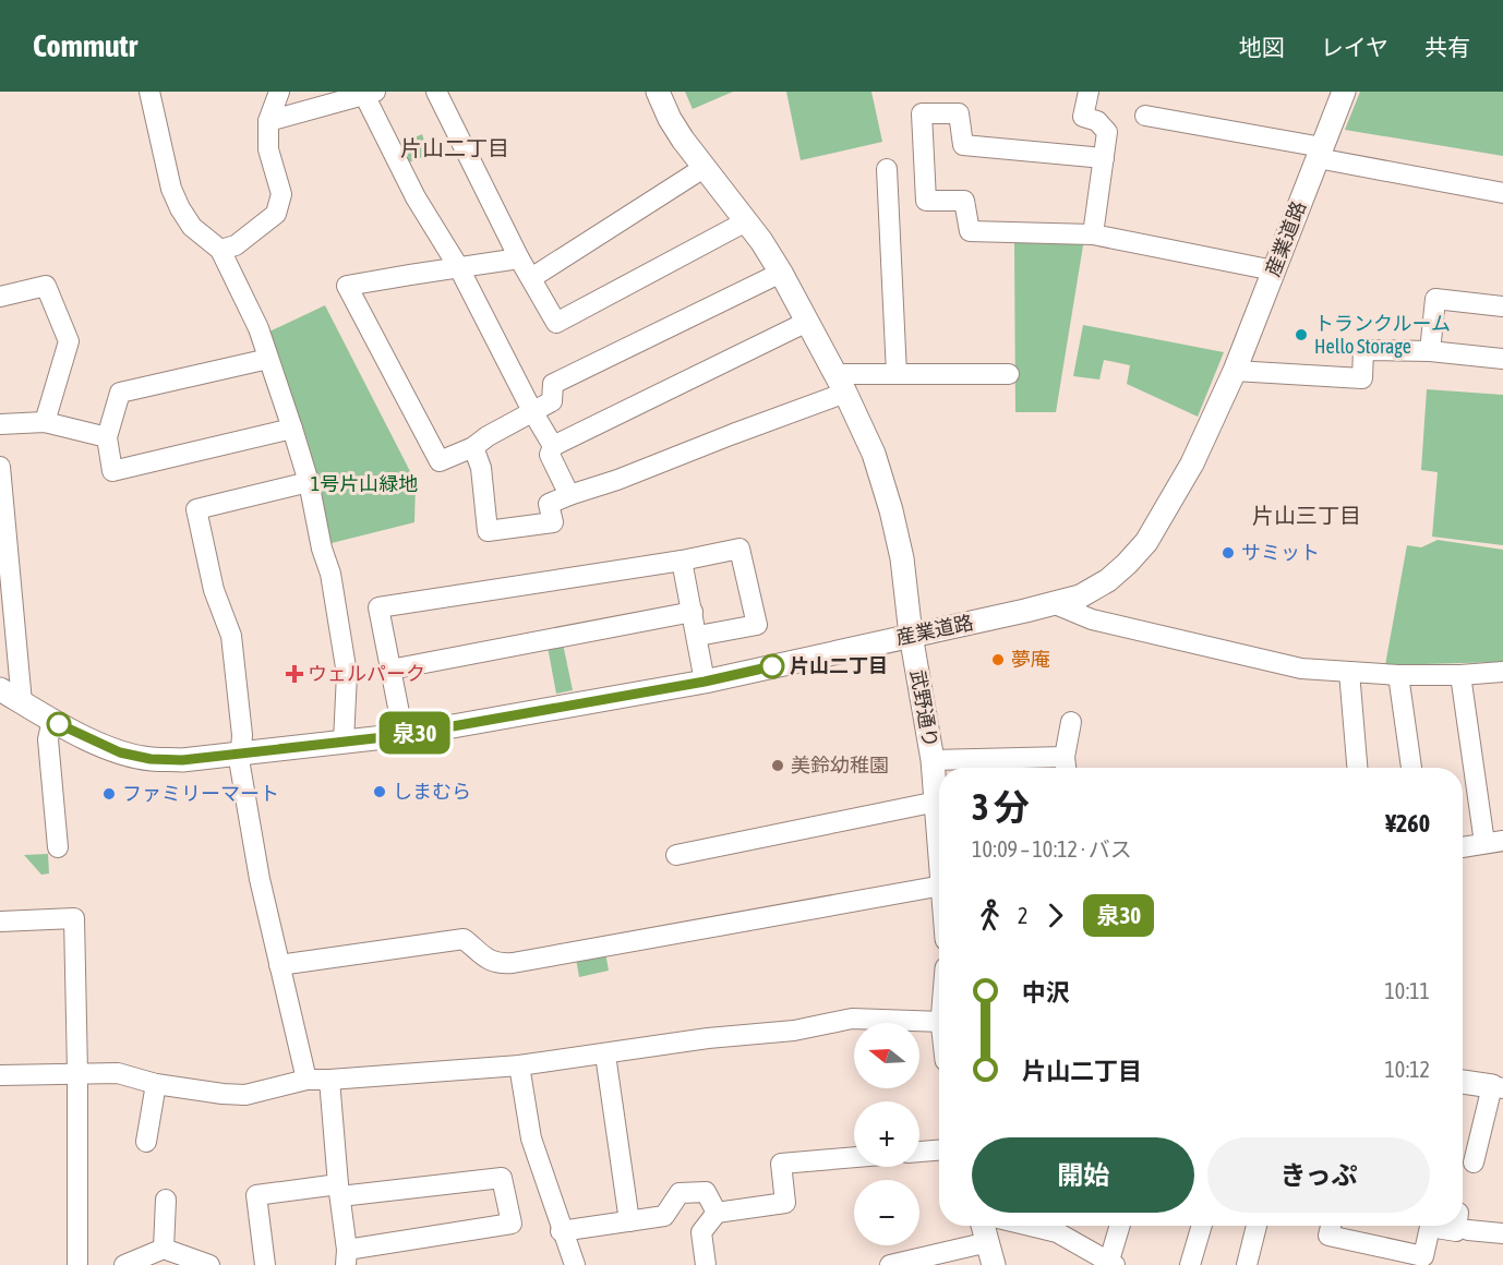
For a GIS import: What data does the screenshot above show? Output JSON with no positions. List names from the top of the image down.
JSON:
{
  "streets": {
    "street": ["産業道路", "武野通り"]
  },
  "crossings": [
    ["産業道路", "武野通り"]
  ],
  "districts": ["片山二丁目", "片山三丁目"],
  "parks": ["1号片山緑地"],
  "places": {
    "other": [
      "トランクルーム Hello Storage",
      "サミット",
      "夢庵",
      "片山二丁目",
      "美鈴幼稚園",
      "しまむら",
      "ファミリーマート"
    ],
    "health": ["ウェルパーク"]
  },
  "lines": ["bus line 泉30"],
  "north": "left",
  "page": {
    "header": "Commutr",
    "nav": ["地図", "レイヤ", "共有"],
    "on_map": "泉30",
    "heading": ["3 分", "10:09 – 10:12 · バス", "¥260"],
    "legs": ["2", "泉30"],
    "list": [
      {
        "name": "中沢",
        "value": "10:11"
      },
      {
        "name": "片山二丁目",
        "value": "10:12"
      }
    ],
    "map_buttons": ["+", "−"],
    "buttons": ["開始", "きっぷ"]
  }
}
